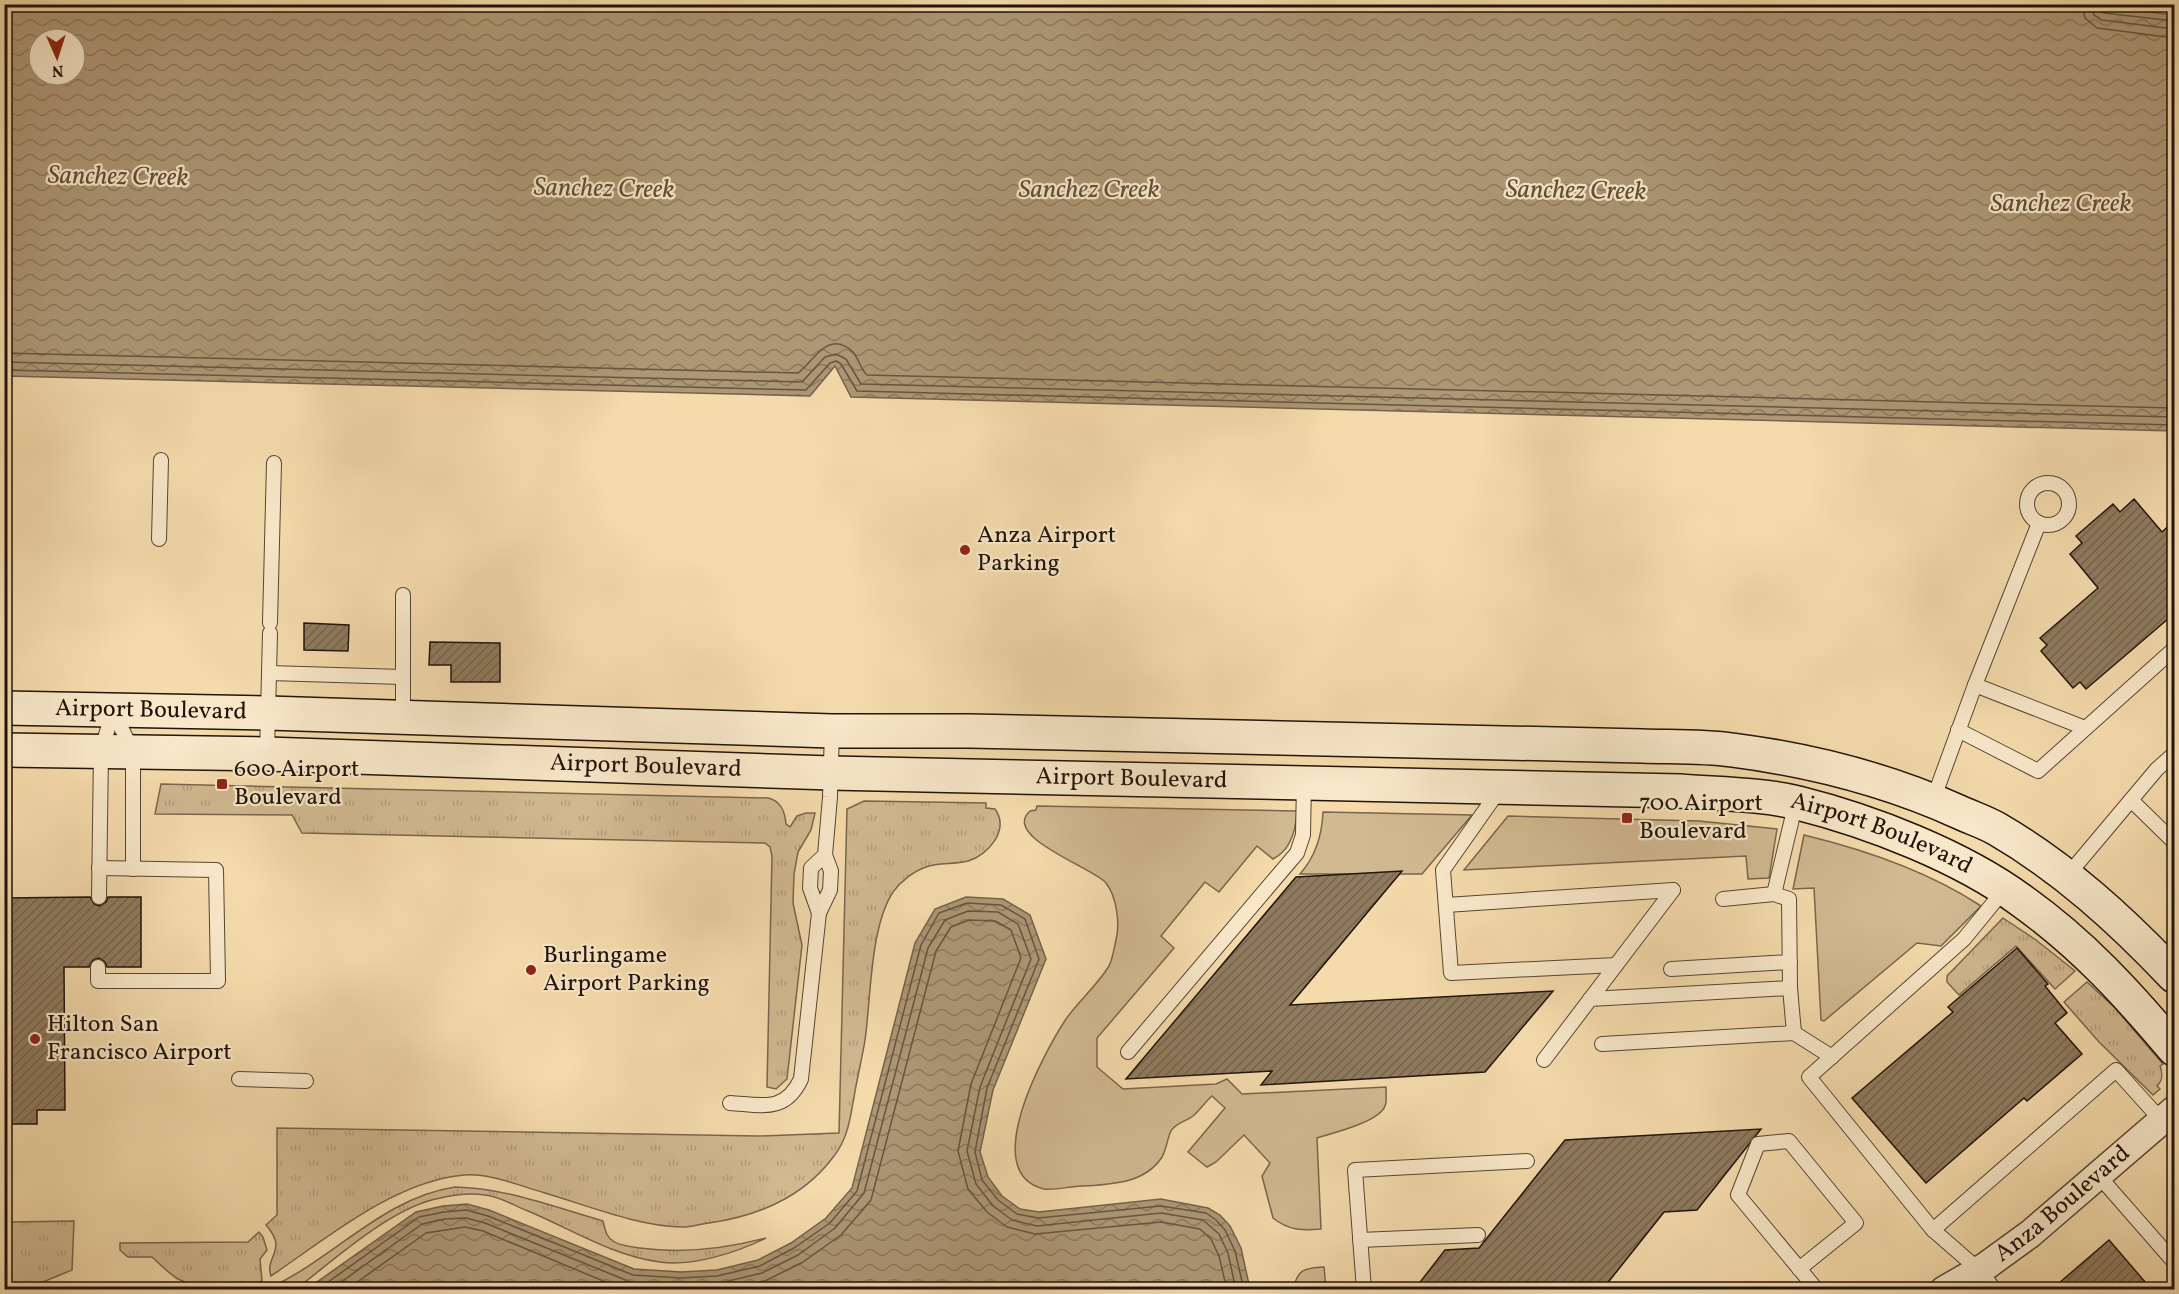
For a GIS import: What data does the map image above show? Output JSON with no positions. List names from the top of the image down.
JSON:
{
  "streets": {
    "main road": ["Airport Boulevard"],
    "street": ["Anza Boulevard"]
  },
  "water": ["Sanchez Creek"],
  "places": {
    "other": ["Anza Airport Parking", "Burlingame Airport Parking", "Hilton San Francisco Airport"],
    "transit": ["600 Airport Boulevard", "700 Airport Boulevard"]
  },
  "north": "bottom"
}
